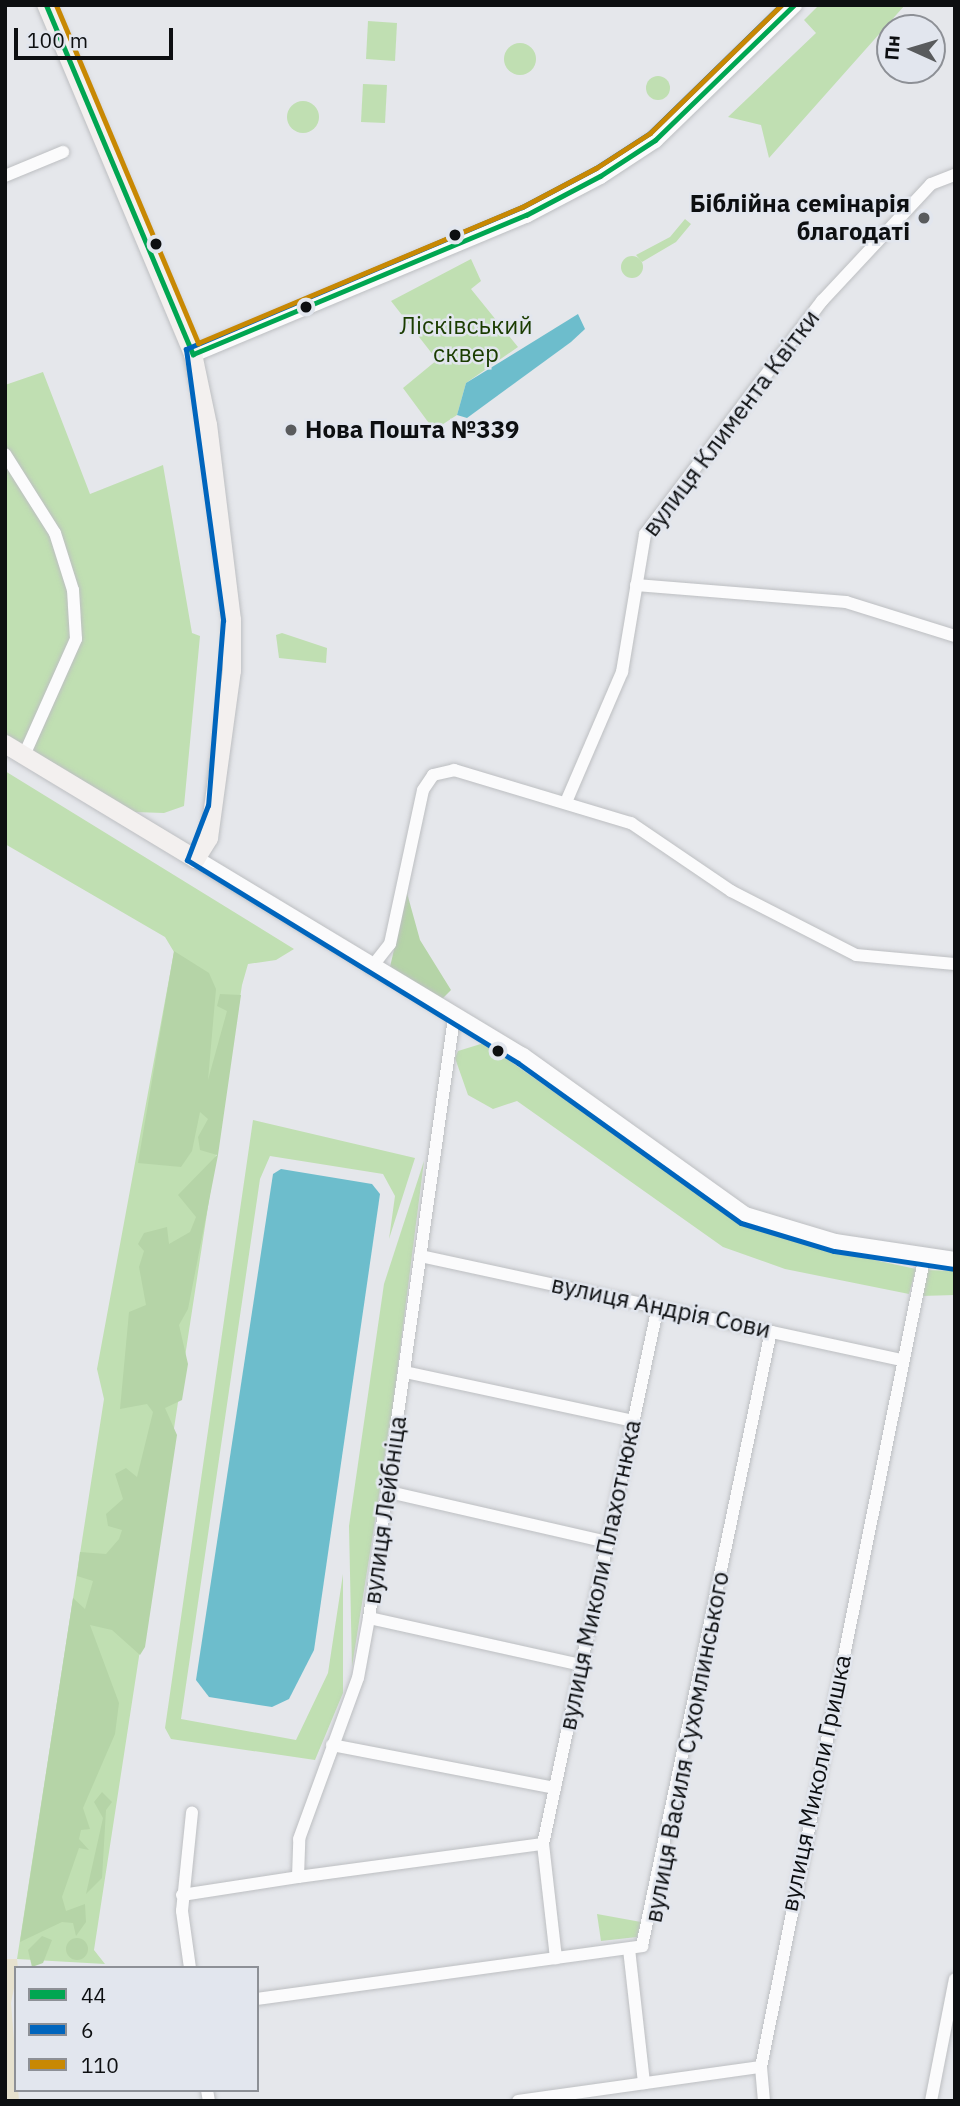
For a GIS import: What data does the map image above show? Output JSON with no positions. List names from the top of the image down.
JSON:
{
  "streets": {
    "street": [
      "вулиця Климента Квітки",
      "вулиця Андрія Сови",
      "вулиця Лейбніца",
      "вулиця Миколи Плахотнюка",
      "вулиця Василя Сухомлинського",
      "вулиця Миколи Гришка"
    ]
  },
  "crossings": [
    ["вулиця Андрія Сови", "вулиця Лейбніца"],
    ["вулиця Андрія Сови", "вулиця Миколи Плахотнюка"],
    ["вулиця Андрія Сови", "вулиця Василя Сухомлинського"],
    ["вулиця Андрія Сови", "вулиця Миколи Гришка"],
    ["вулиця Миколи Плахотнюка", "вулиця Василя Сухомлинського"]
  ],
  "parks": ["Лісківський сквер"],
  "places": ["Біблійна семінарія благодаті", "Нова Пошта №339"],
  "lines": ["transit line 44", "transit line 6", "transit line 110"],
  "legend": ["44", "6", "110"],
  "scale_bar": "100 m",
  "north": "left"
}
